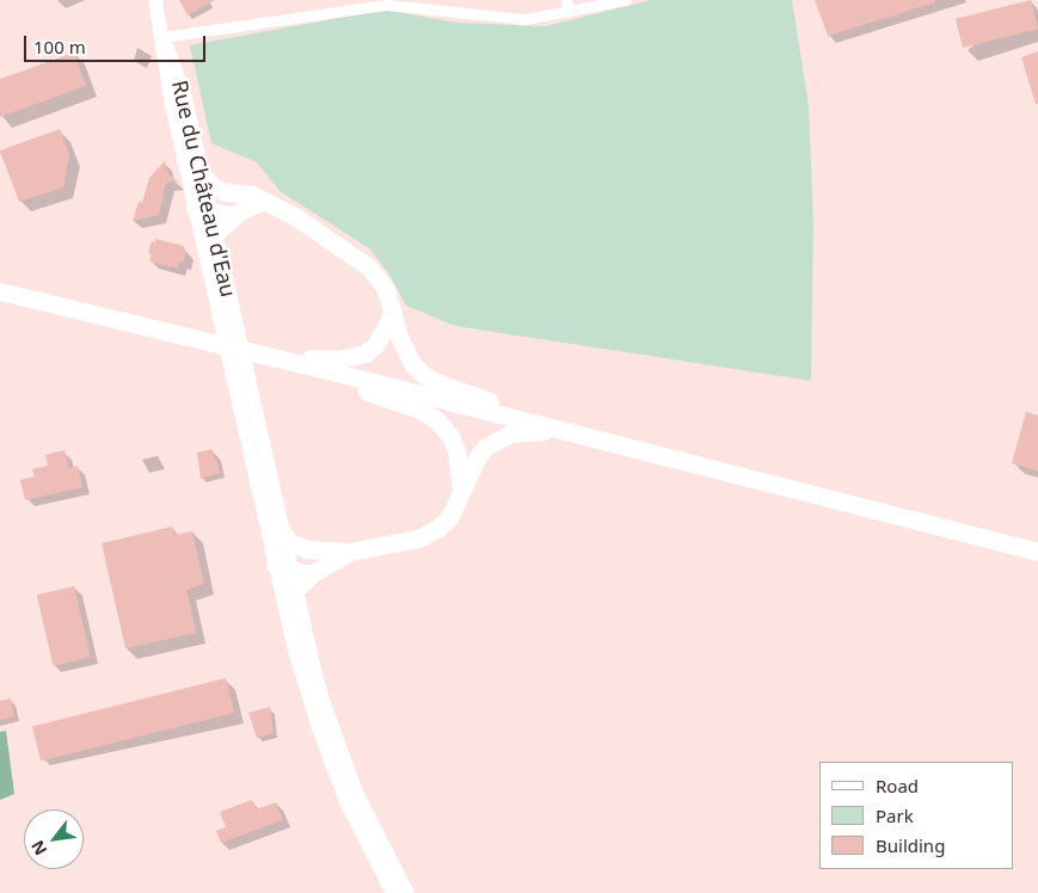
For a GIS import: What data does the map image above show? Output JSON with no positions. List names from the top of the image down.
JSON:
{
  "streets": {
    "main road": ["Rue du Château d'Eau"]
  },
  "legend": ["Road", "Park", "Building"],
  "scale_bar": "100 m",
  "north": "bottom left"
}
